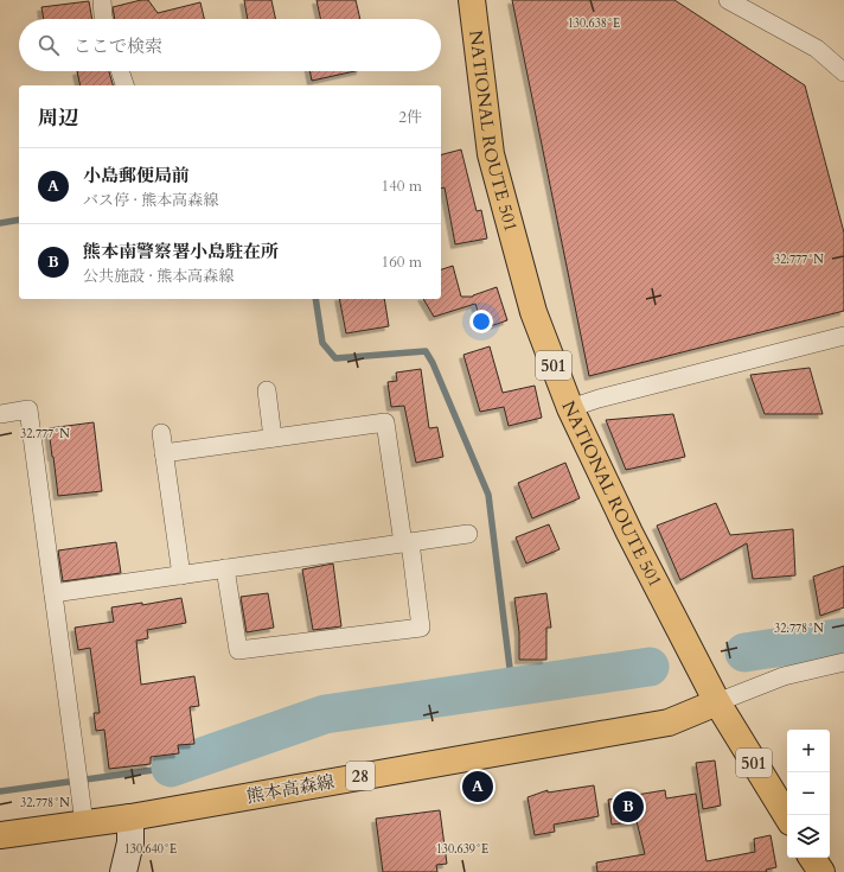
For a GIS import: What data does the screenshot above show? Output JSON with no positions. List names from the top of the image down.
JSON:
{
  "streets": {
    "main road": [
      "NATIONAL ROUTE 501",
      "501",
      "28",
      "熊本高森線"
    ]
  },
  "crossings": [
    ["NATIONAL ROUTE 501", "熊本高森線"]
  ],
  "page": {
    "search": "ここで検索",
    "heading": ["周辺", "2件"],
    "list": [
      {
        "mark": "A",
        "name": "小島郵便局前",
        "note": "バス停 · 熊本高森線",
        "value": "140 m"
      },
      {
        "mark": "B",
        "name": "熊本南警察署小島駐在所",
        "note": "公共施設 · 熊本高森線",
        "value": "160 m"
      }
    ],
    "map_buttons": ["+", "−"],
    "pins": ["A", "B"]
  },
  "coordinates": [
    "130.638°E",
    "32.777°N",
    "32.778°N",
    "130.640°E",
    "130.639°E"
  ]
}
